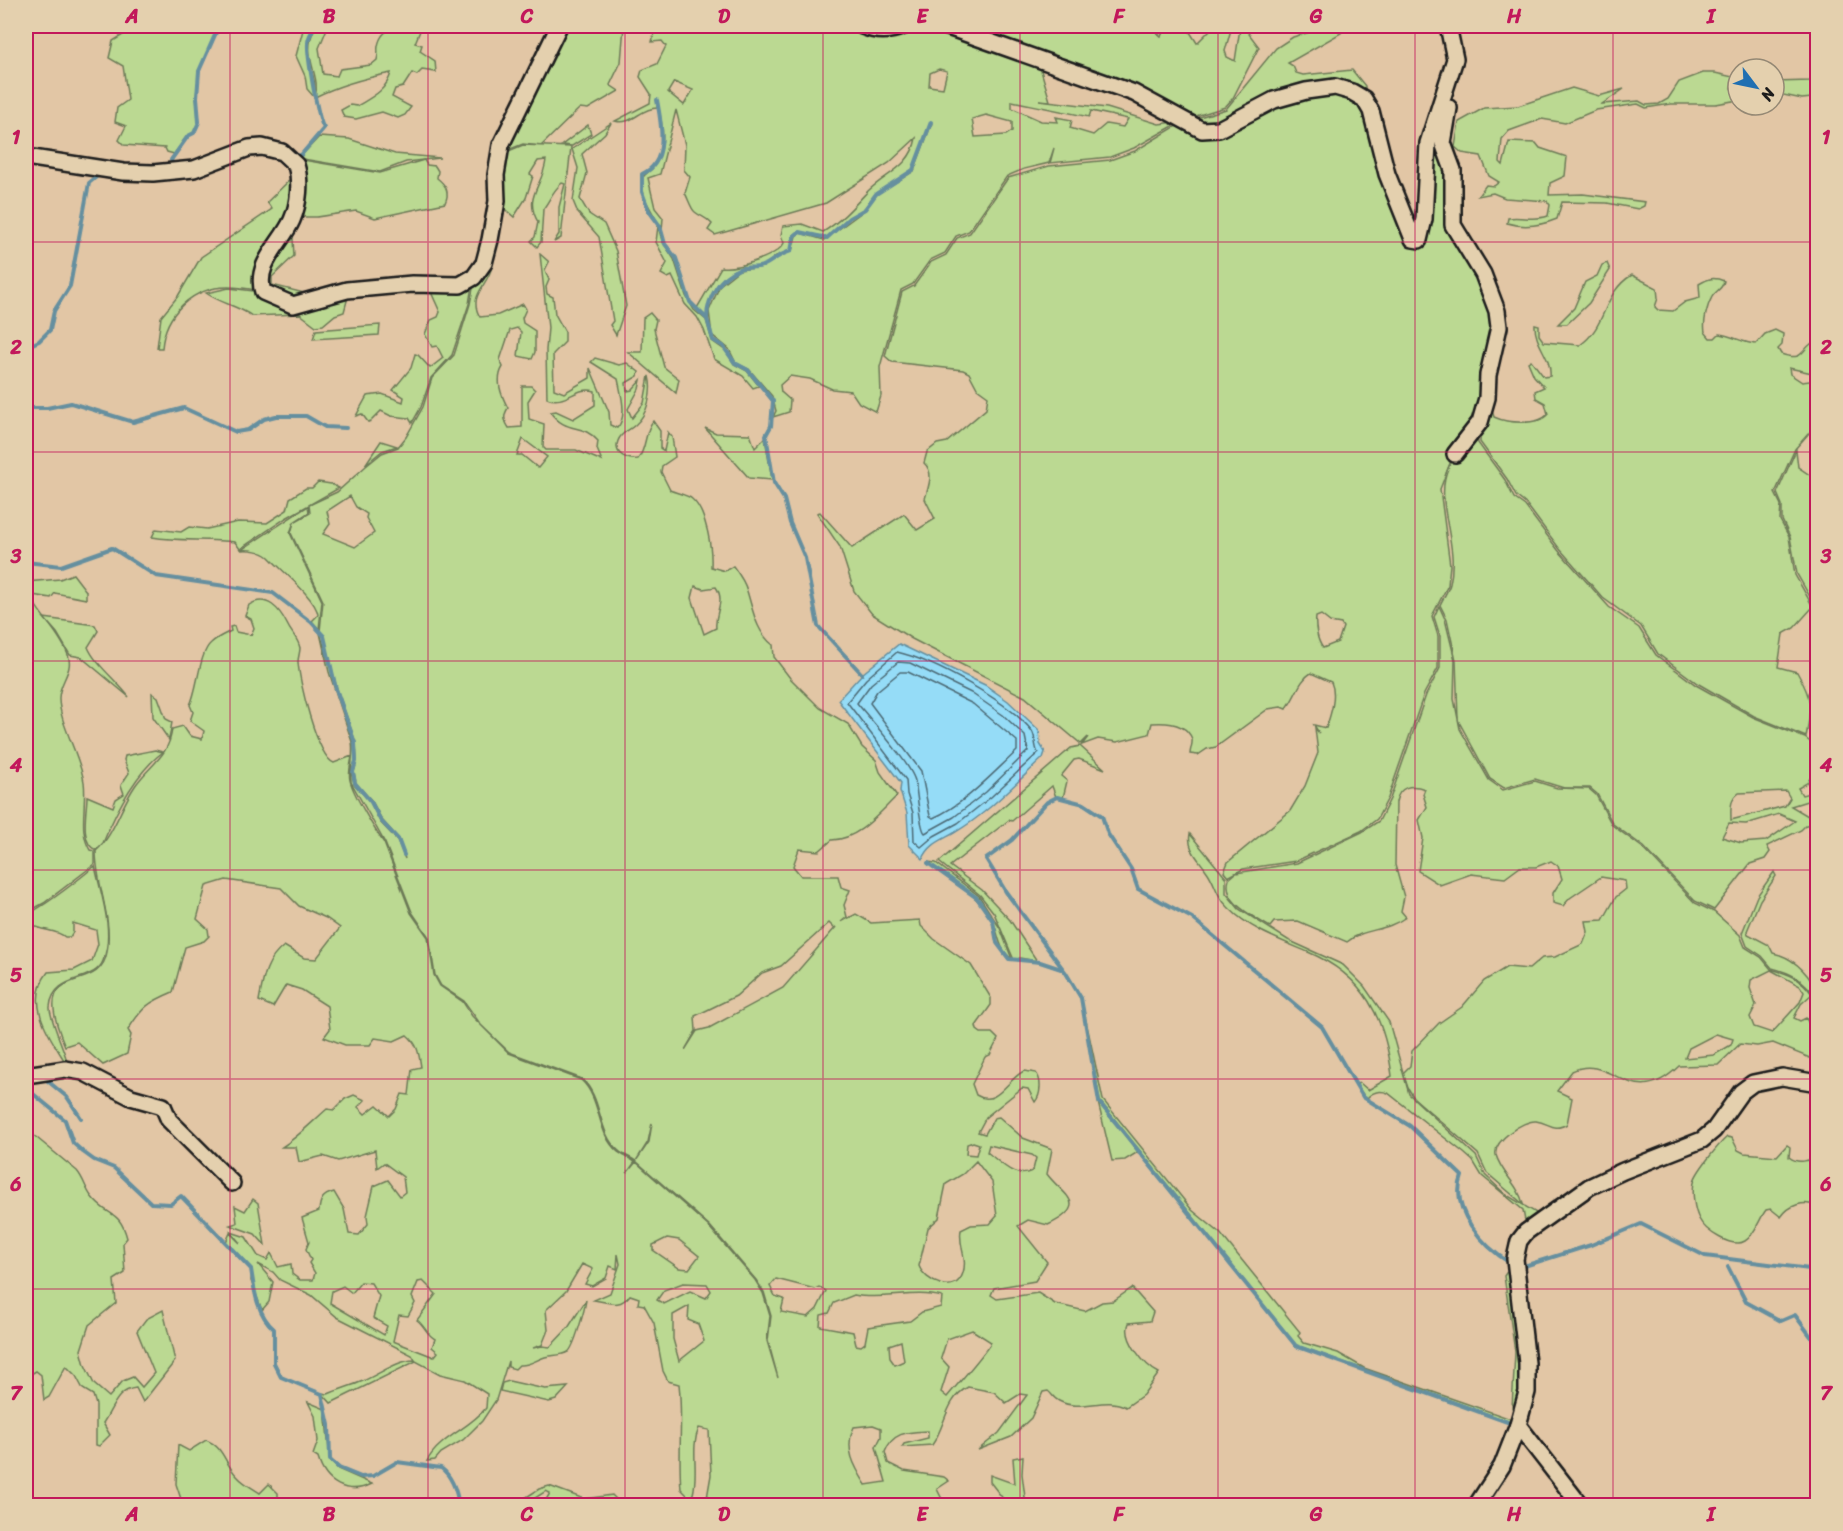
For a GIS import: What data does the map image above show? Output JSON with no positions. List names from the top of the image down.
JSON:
{
  "north": "bottom right",
  "grid": {
    "columns": [
      "A",
      "B",
      "C",
      "D",
      "E",
      "F",
      "G",
      "H",
      "I"
    ],
    "rows": [
      "1",
      "2",
      "3",
      "4",
      "5",
      "6",
      "7"
    ]
  }
}
